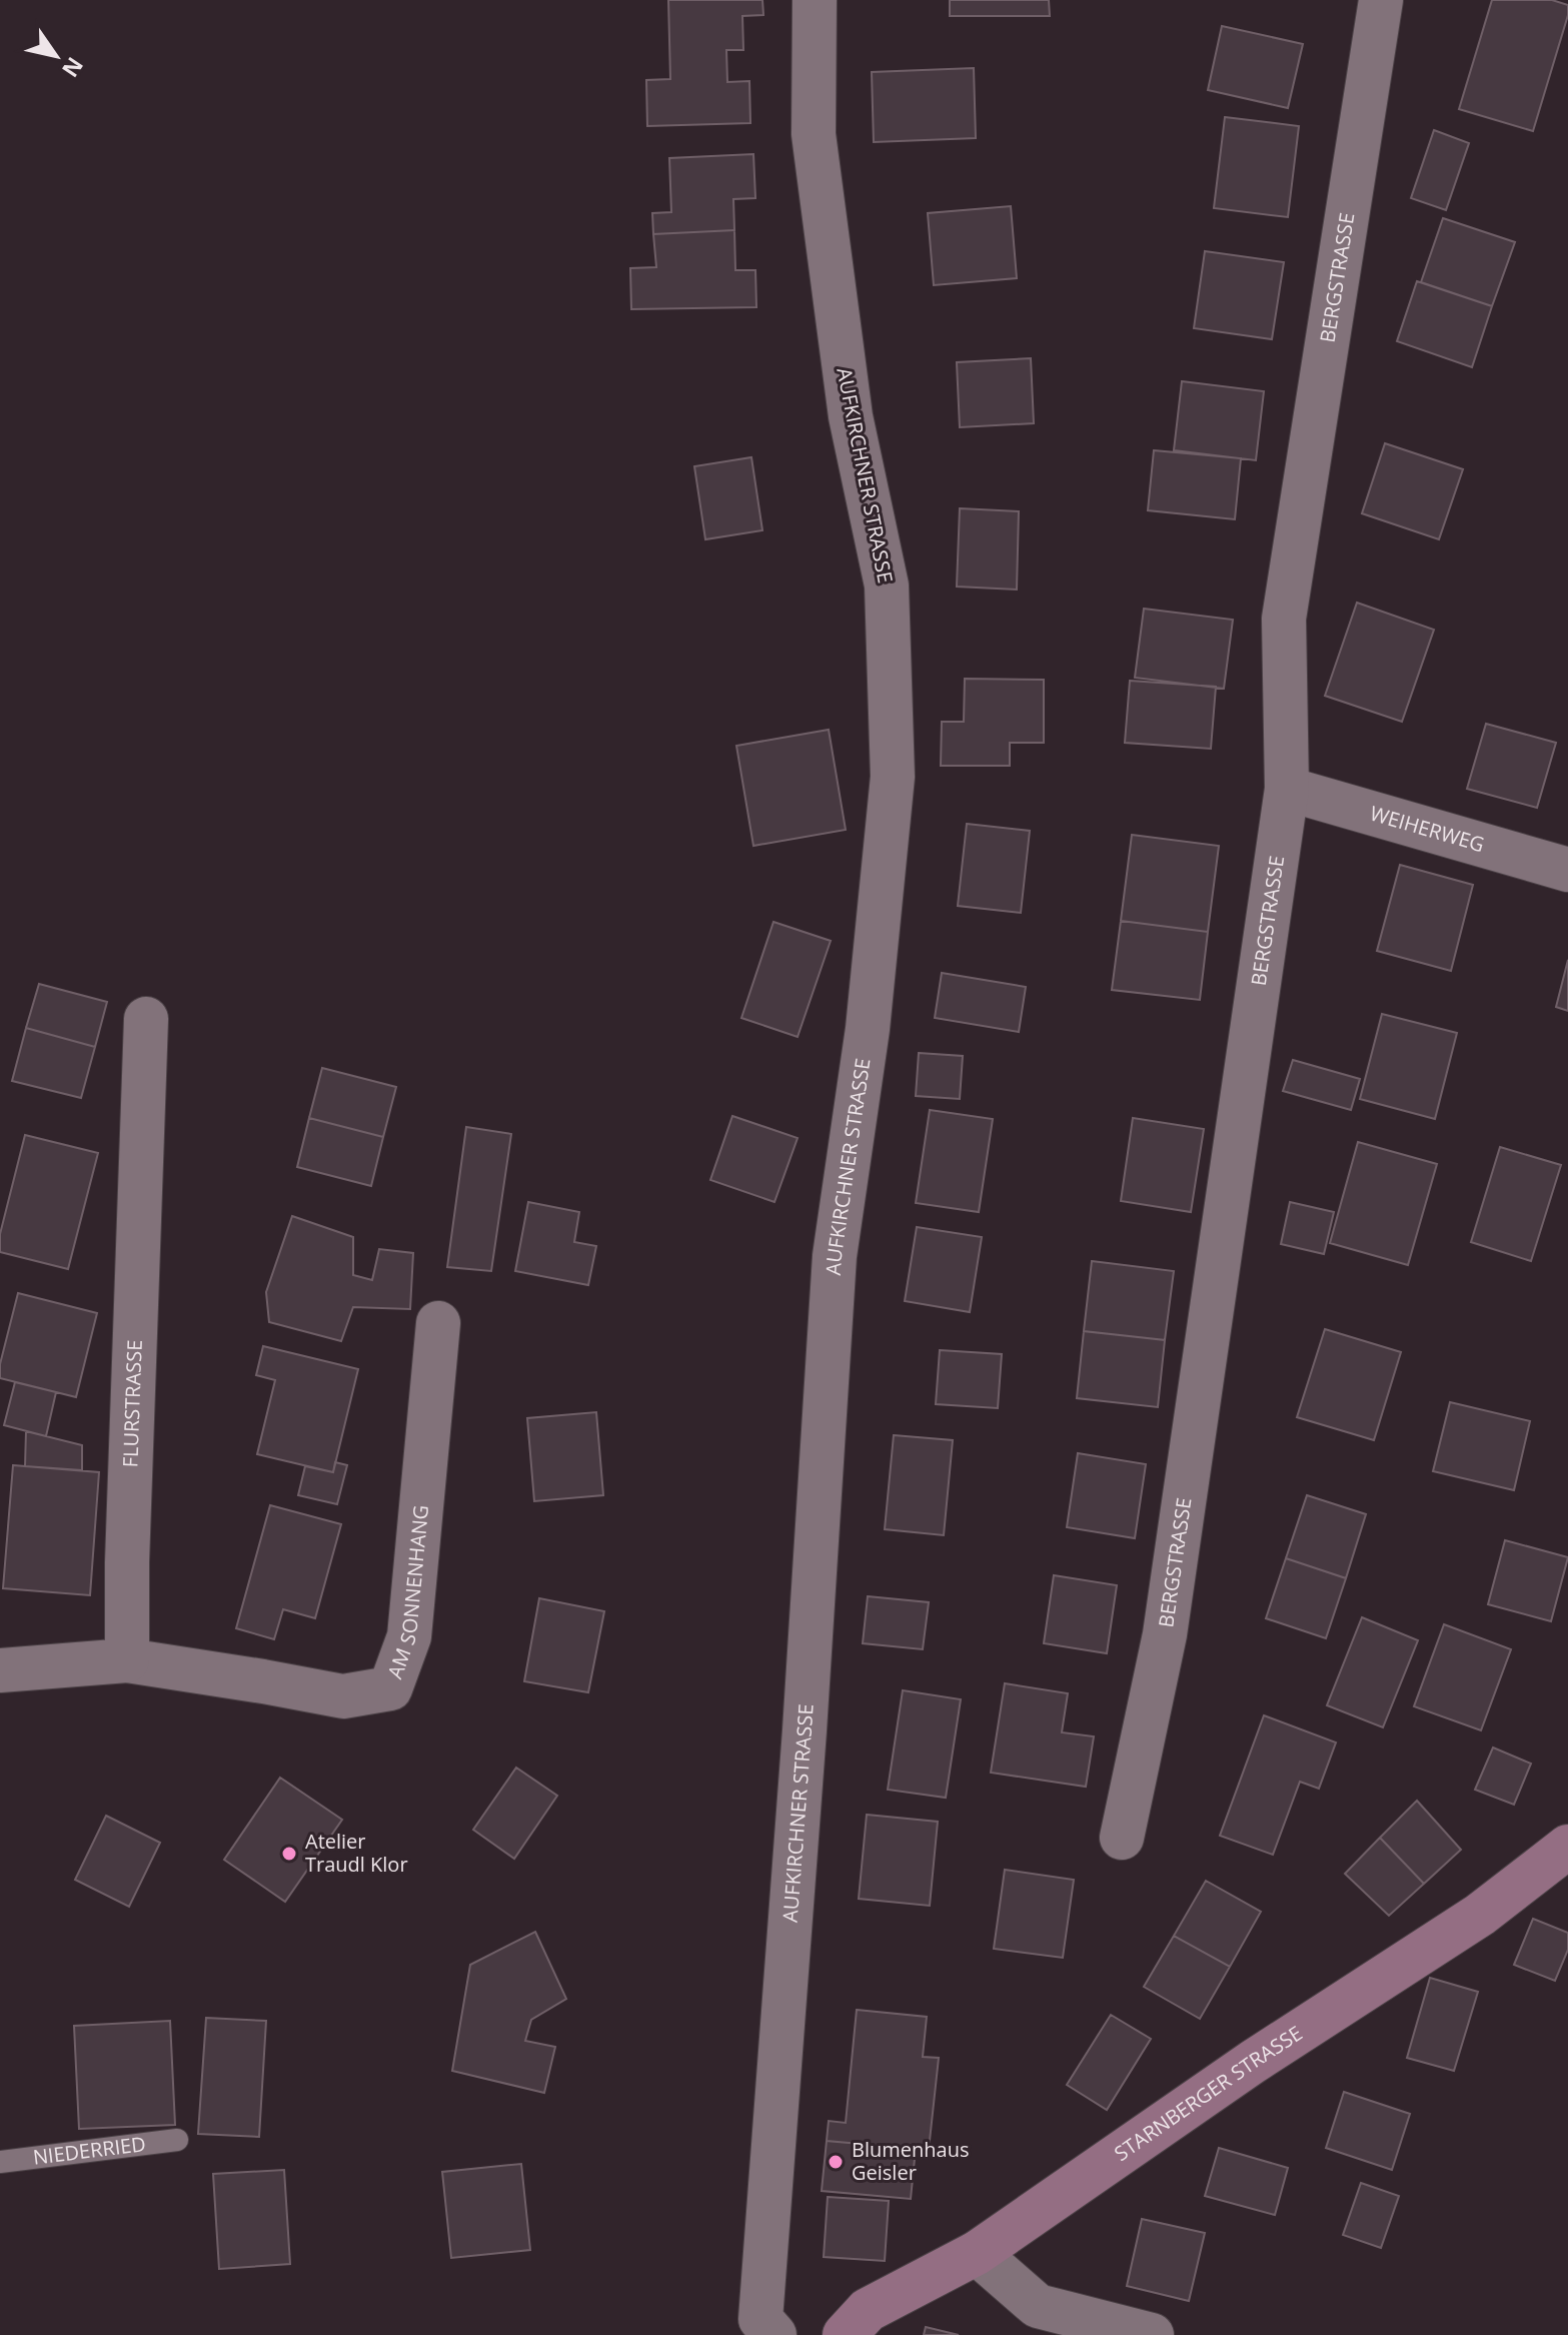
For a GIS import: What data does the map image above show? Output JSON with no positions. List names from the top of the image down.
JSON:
{
  "streets": {
    "main road": ["STARNBERGER STRASSE"],
    "street": [
      "BERGSTRASSE",
      "AUFKIRCHNER STRASSE",
      "WEIHERWEG",
      "FLURSTRASSE",
      "AM SONNENHANG"
    ],
    "lane": ["NIEDERRIED"]
  },
  "crossings": [
    ["BERGSTRASSE", "WEIHERWEG"],
    ["FLURSTRASSE", "AM SONNENHANG"]
  ],
  "places": ["Atelier Traudl Klor", "Blumenhaus Geisler"],
  "north": "bottom right"
}
